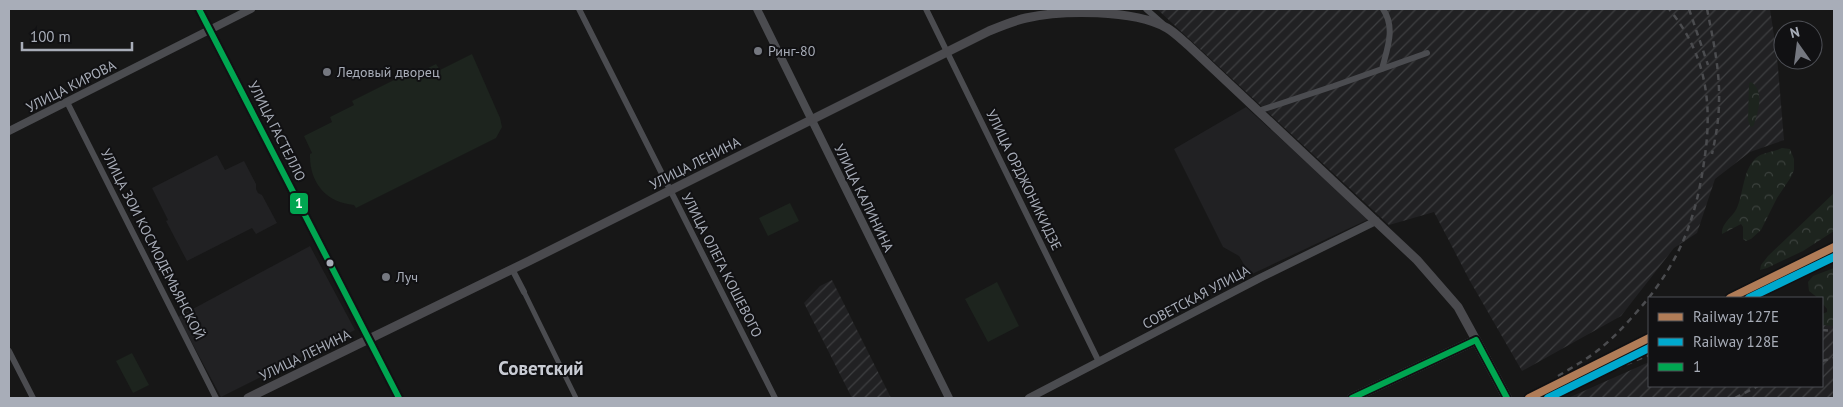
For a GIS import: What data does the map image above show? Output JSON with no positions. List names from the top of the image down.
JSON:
{
  "streets": {
    "main road": ["УЛИЦА ГАСТЕЛЛО", "УЛИЦА ЛЕНИНА"],
    "street": [
      "УЛИЦА КИРОВА",
      "УЛИЦА ОРДЖОНИКИДЗЕ",
      "УЛИЦА КАЛИНИНА",
      "УЛИЦА ЗОИ КОСМОДЕМЬЯНСКОЙ",
      "УЛИЦА ОЛЕГА КОШЕВОГО",
      "СОВЕТСКАЯ УЛИЦА"
    ]
  },
  "crossings": [
    ["УЛИЦА КИРОВА", "УЛИЦА ГАСТЕЛЛО"],
    ["УЛИЦА КИРОВА", "УЛИЦА ЗОИ КОСМОДЕМЬЯНСКОЙ"],
    ["УЛИЦА ГАСТЕЛЛО", "УЛИЦА ЛЕНИНА"],
    ["УЛИЦА ЛЕНИНА", "УЛИЦА ОРДЖОНИКИДЗЕ"],
    ["УЛИЦА ЛЕНИНА", "УЛИЦА КАЛИНИНА"],
    ["УЛИЦА ЛЕНИНА", "УЛИЦА ОЛЕГА КОШЕВОГО"],
    ["УЛИЦА ЛЕНИНА", "СОВЕТСКАЯ УЛИЦА"],
    ["УЛИЦА ОРДЖОНИКИДЗЕ", "СОВЕТСКАЯ УЛИЦА"]
  ],
  "districts": ["Советский"],
  "places": ["Ринг-80", "Ледовый дворец", "Луч"],
  "lines": ["transit line 1", "rail line 127Е", "rail line 128Е"],
  "legend": ["Railway 127Е", "Railway 128Е", "1"],
  "scale_bar": "100 m",
  "north": "top"
}
